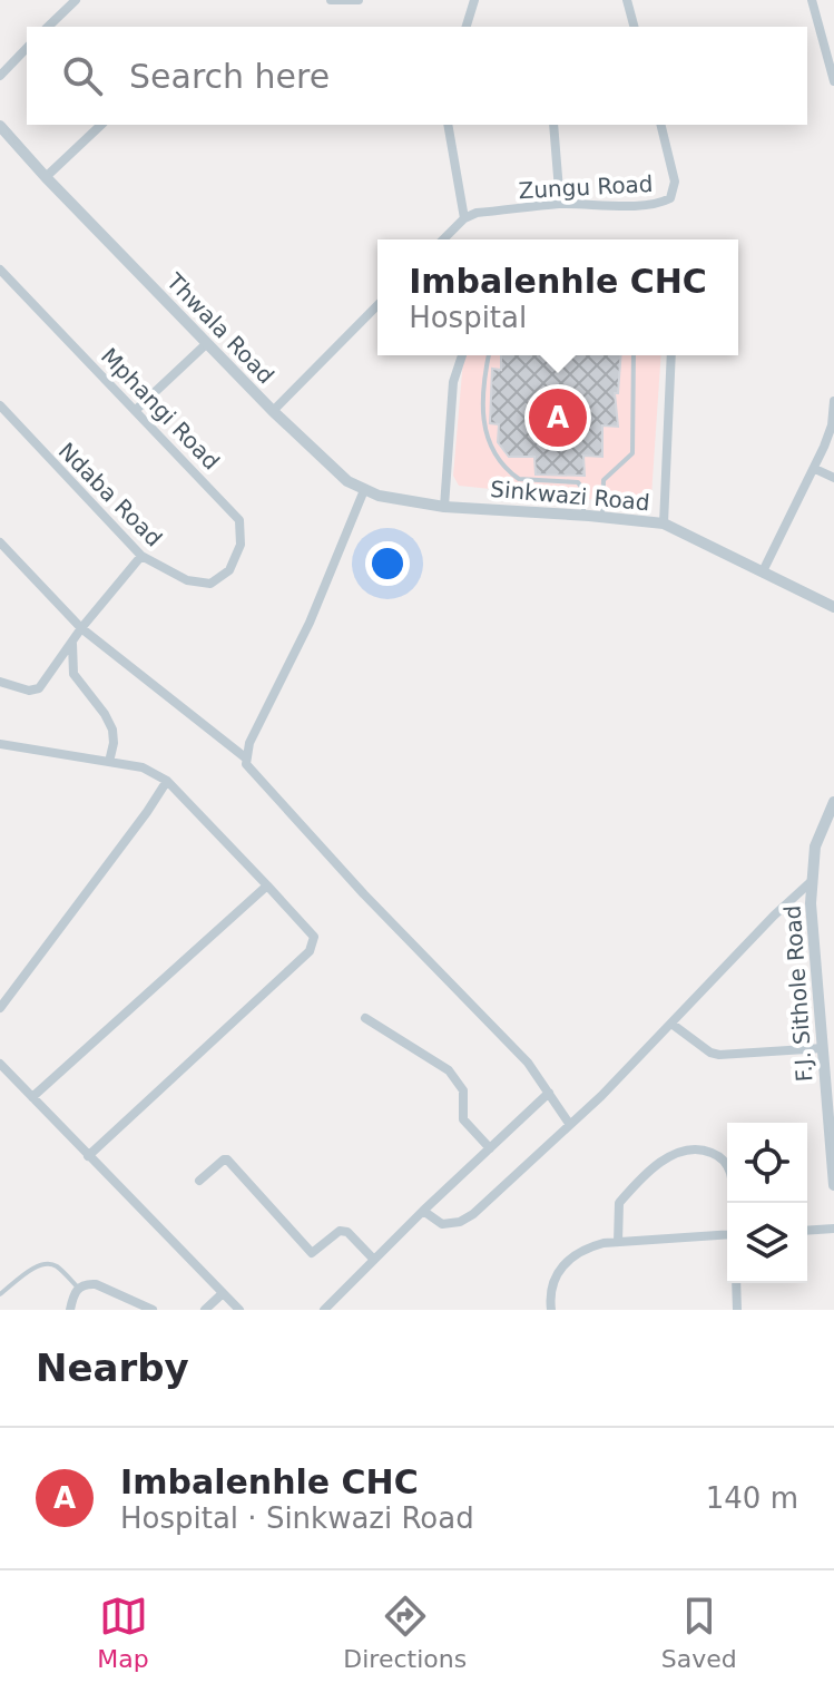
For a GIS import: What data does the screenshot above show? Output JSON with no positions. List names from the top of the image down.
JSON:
{
  "streets": {
    "street": [
      "Zungu Road",
      "Thwala Road",
      "Mphangi Road",
      "Ndaba Road",
      "Sinkwazi Road",
      "F.J. Sithole Road"
    ]
  },
  "crossings": [
    ["Thwala Road", "Sinkwazi Road"],
    ["Mphangi Road", "Ndaba Road"]
  ],
  "page": {
    "search": "Search here",
    "popup": ["Imbalenhle CHC", "Hospital"],
    "pins": "A",
    "heading": "Nearby",
    "list": [
      {
        "mark": "A",
        "name": "Imbalenhle CHC",
        "note": "Hospital · Sinkwazi Road",
        "value": "140 m"
      }
    ],
    "nav": ["Map", "Directions", "Saved"]
  }
}
